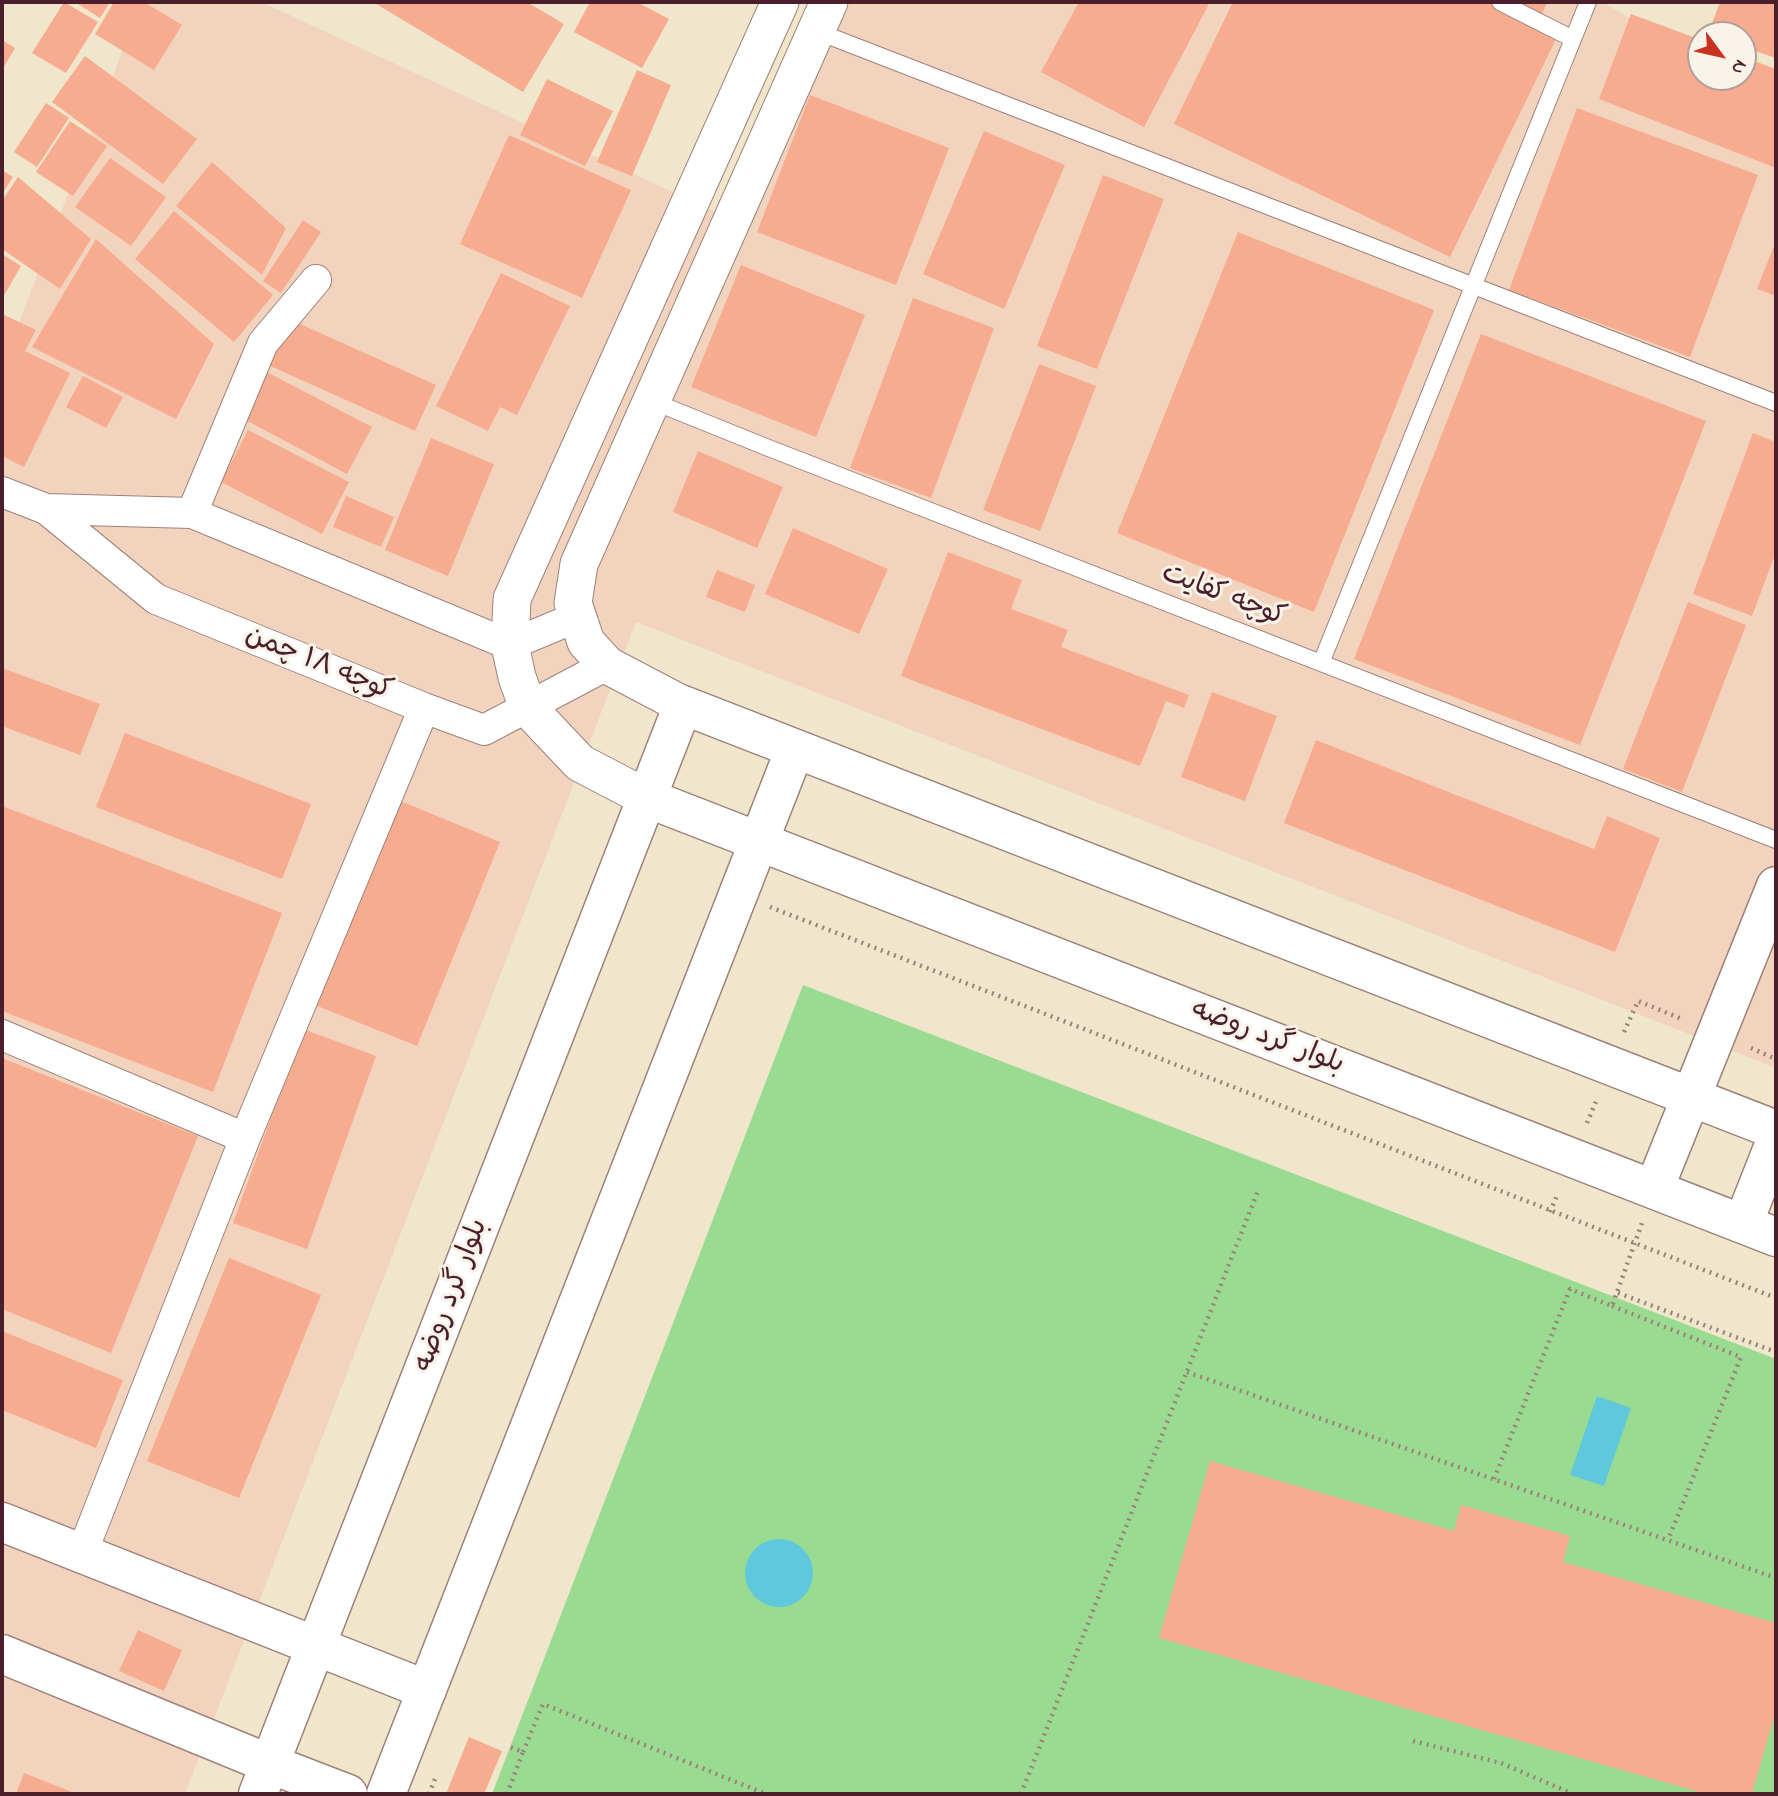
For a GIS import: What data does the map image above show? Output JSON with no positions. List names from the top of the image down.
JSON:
{
  "streets": {
    "main road": ["بلوار گرد روضه"],
    "street": ["كوچه ١٨ چمن"],
    "lane": ["کوچه کفایت"]
  },
  "north": "bottom right"
}
